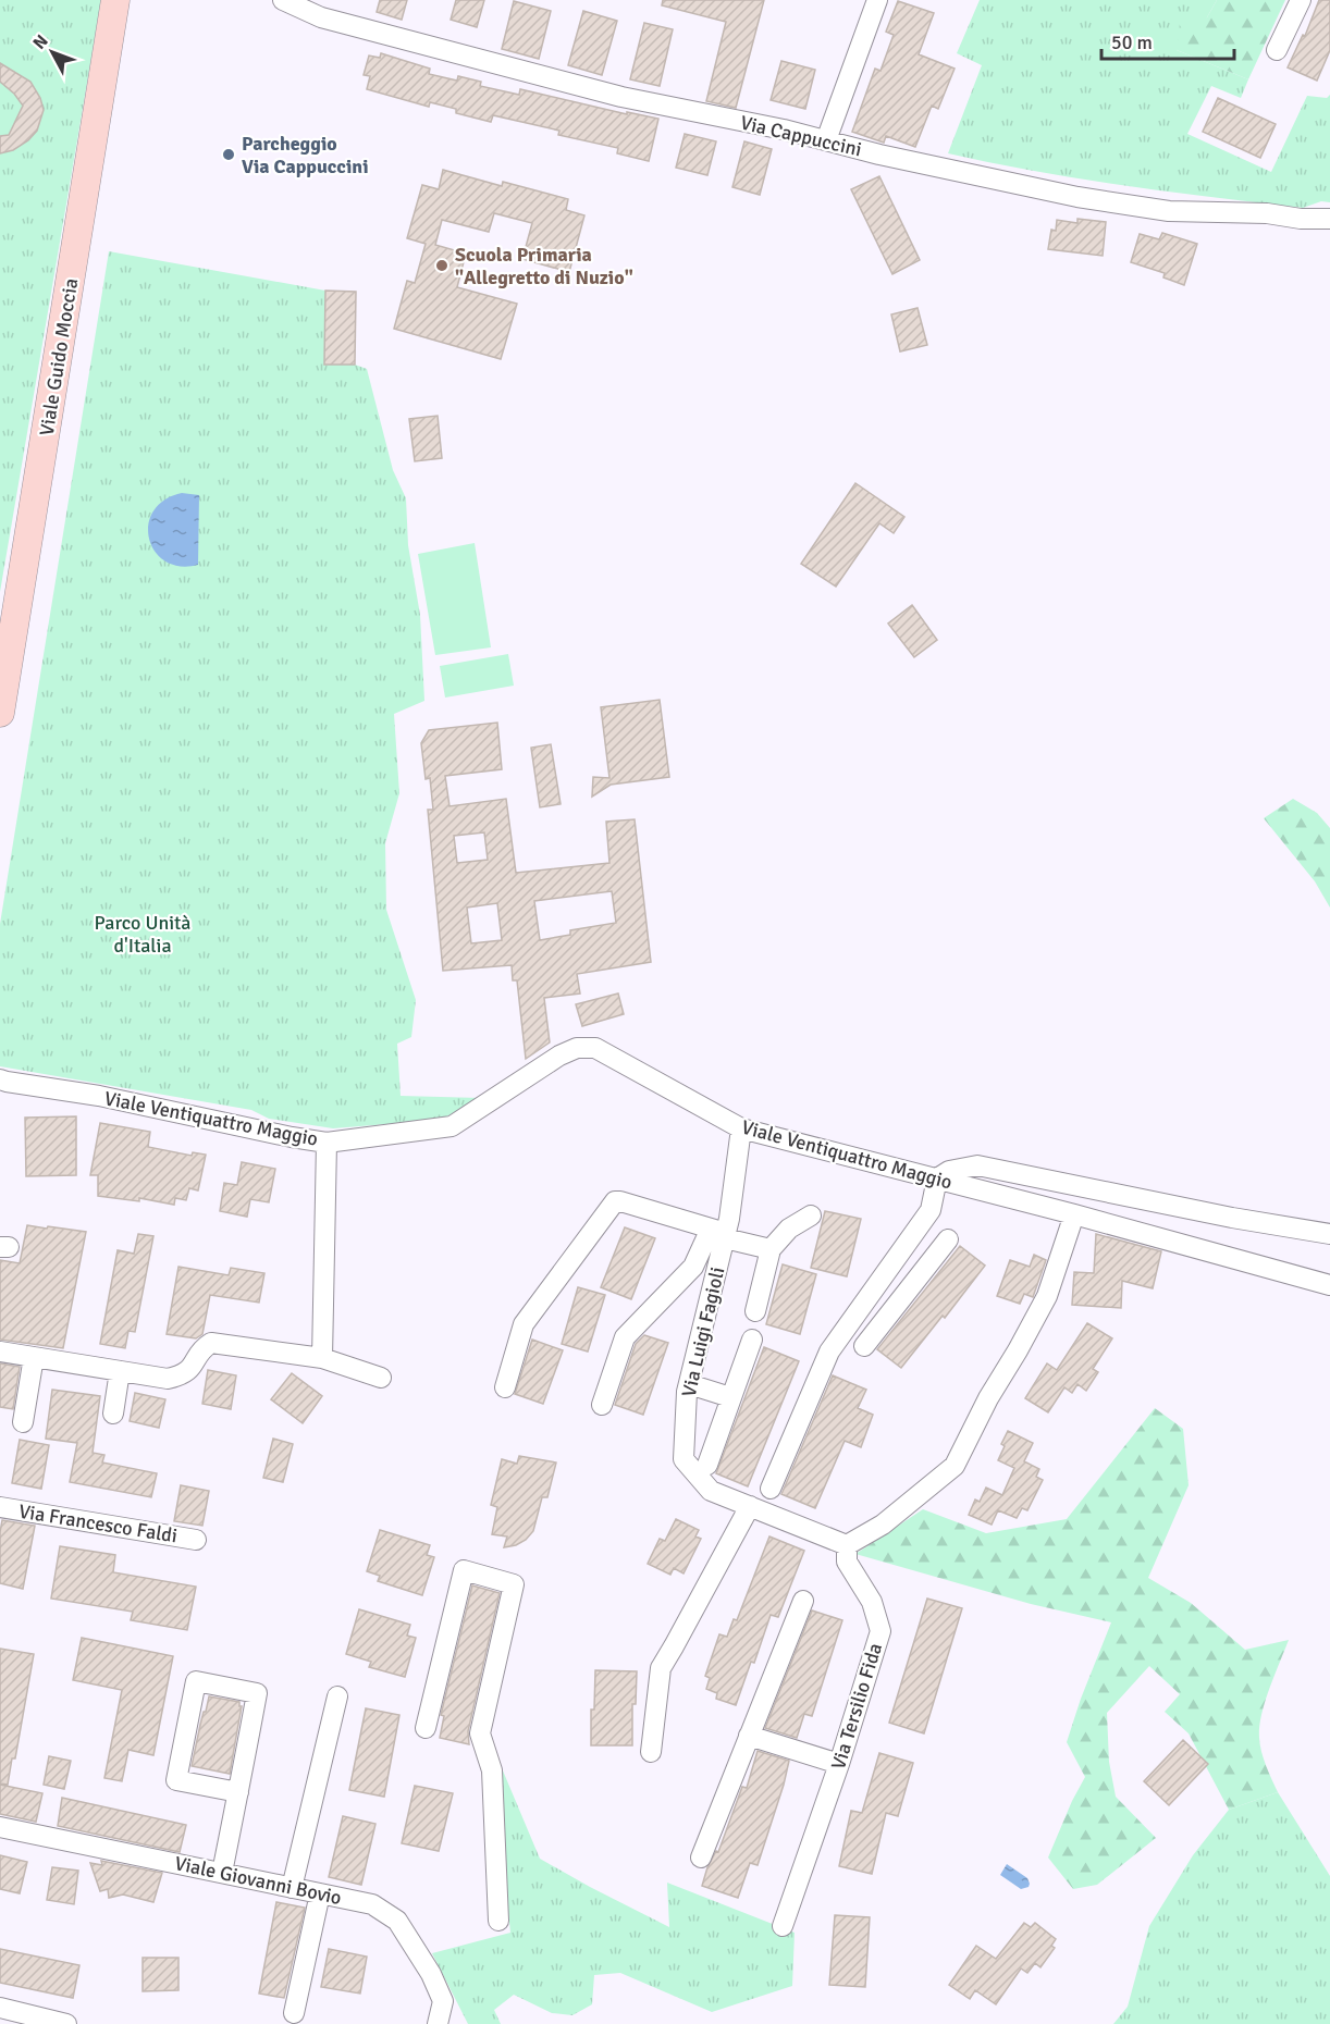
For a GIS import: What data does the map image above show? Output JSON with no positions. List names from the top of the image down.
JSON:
{
  "streets": {
    "main road": ["Viale Guido Moccia"],
    "street": [
      "Via Cappuccini",
      "Viale Ventiquattro Maggio",
      "Via Luigi Fagioli",
      "Via Francesco Faldi",
      "Via Tersilio Fida",
      "Viale Giovanni Bovio"
    ]
  },
  "crossings": [
    ["Viale Ventiquattro Maggio", "Via Luigi Fagioli"],
    ["Via Luigi Fagioli", "Via Tersilio Fida"]
  ],
  "parks": ["Parco Unità d'Italia"],
  "places": ["Parcheggio Via Cappuccini", "Scuola Primaria \"Allegretto di Nuzio\""],
  "scale_bar": "50 m",
  "north": "top left"
}
